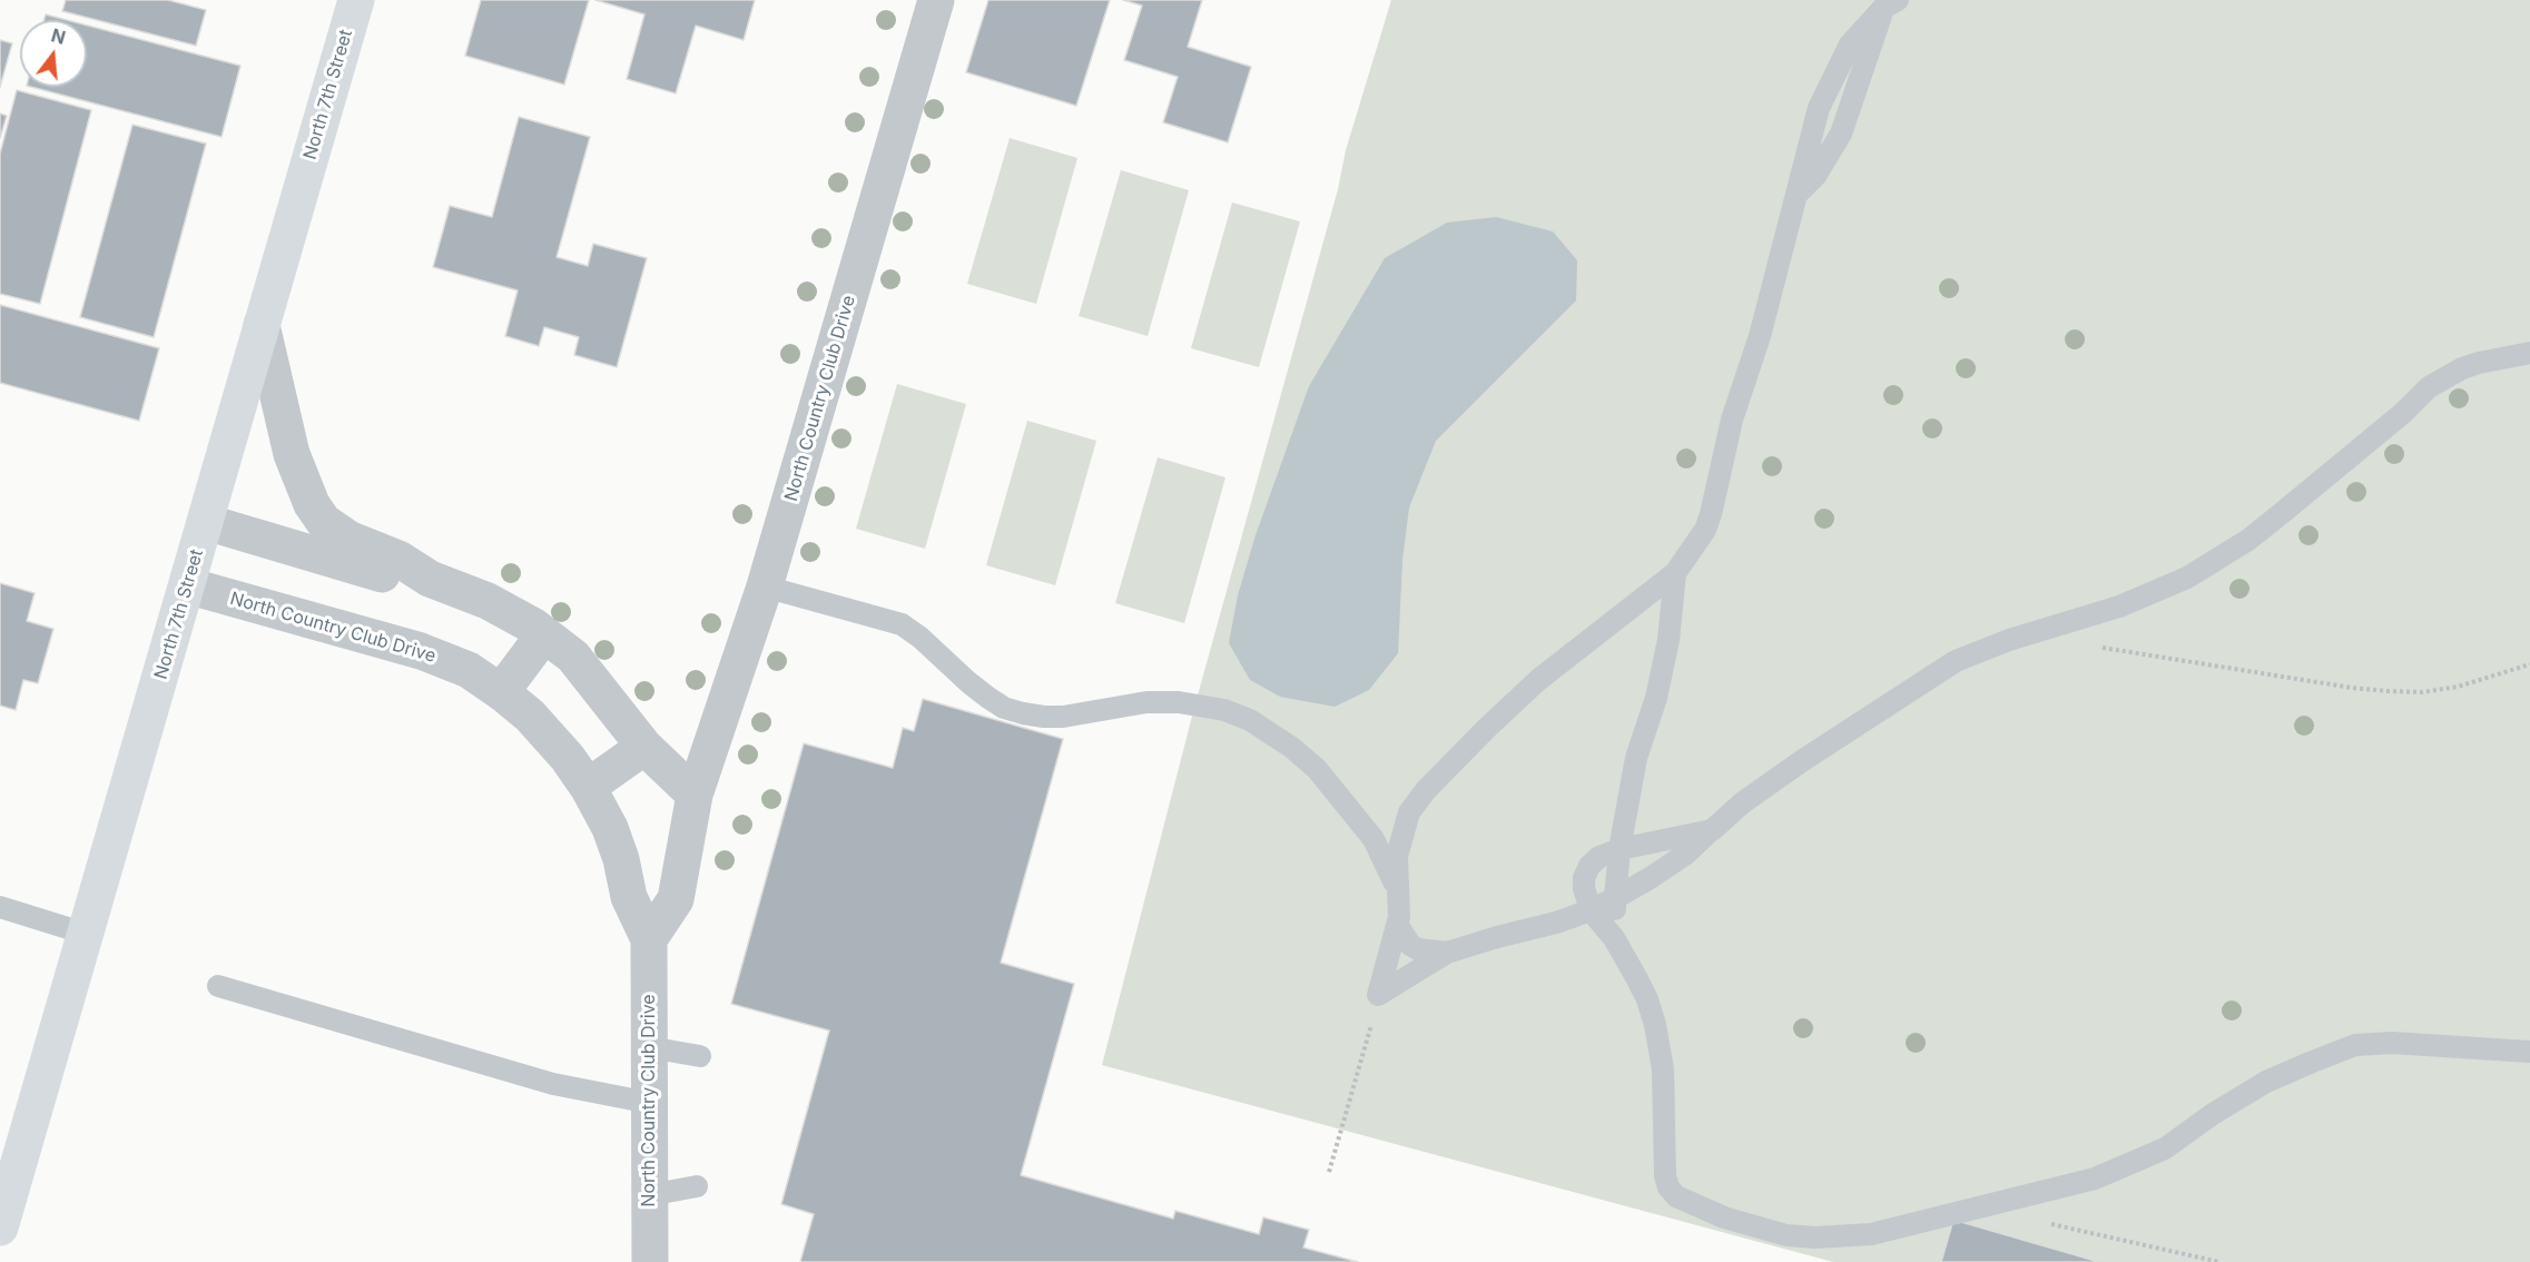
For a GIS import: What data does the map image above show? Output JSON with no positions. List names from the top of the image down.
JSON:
{
  "streets": {
    "main road": ["North 7th Street"],
    "street": ["North Country Club Drive"]
  },
  "crossings": [
    ["North 7th Street", "North Country Club Drive"]
  ],
  "north": "top"
}
